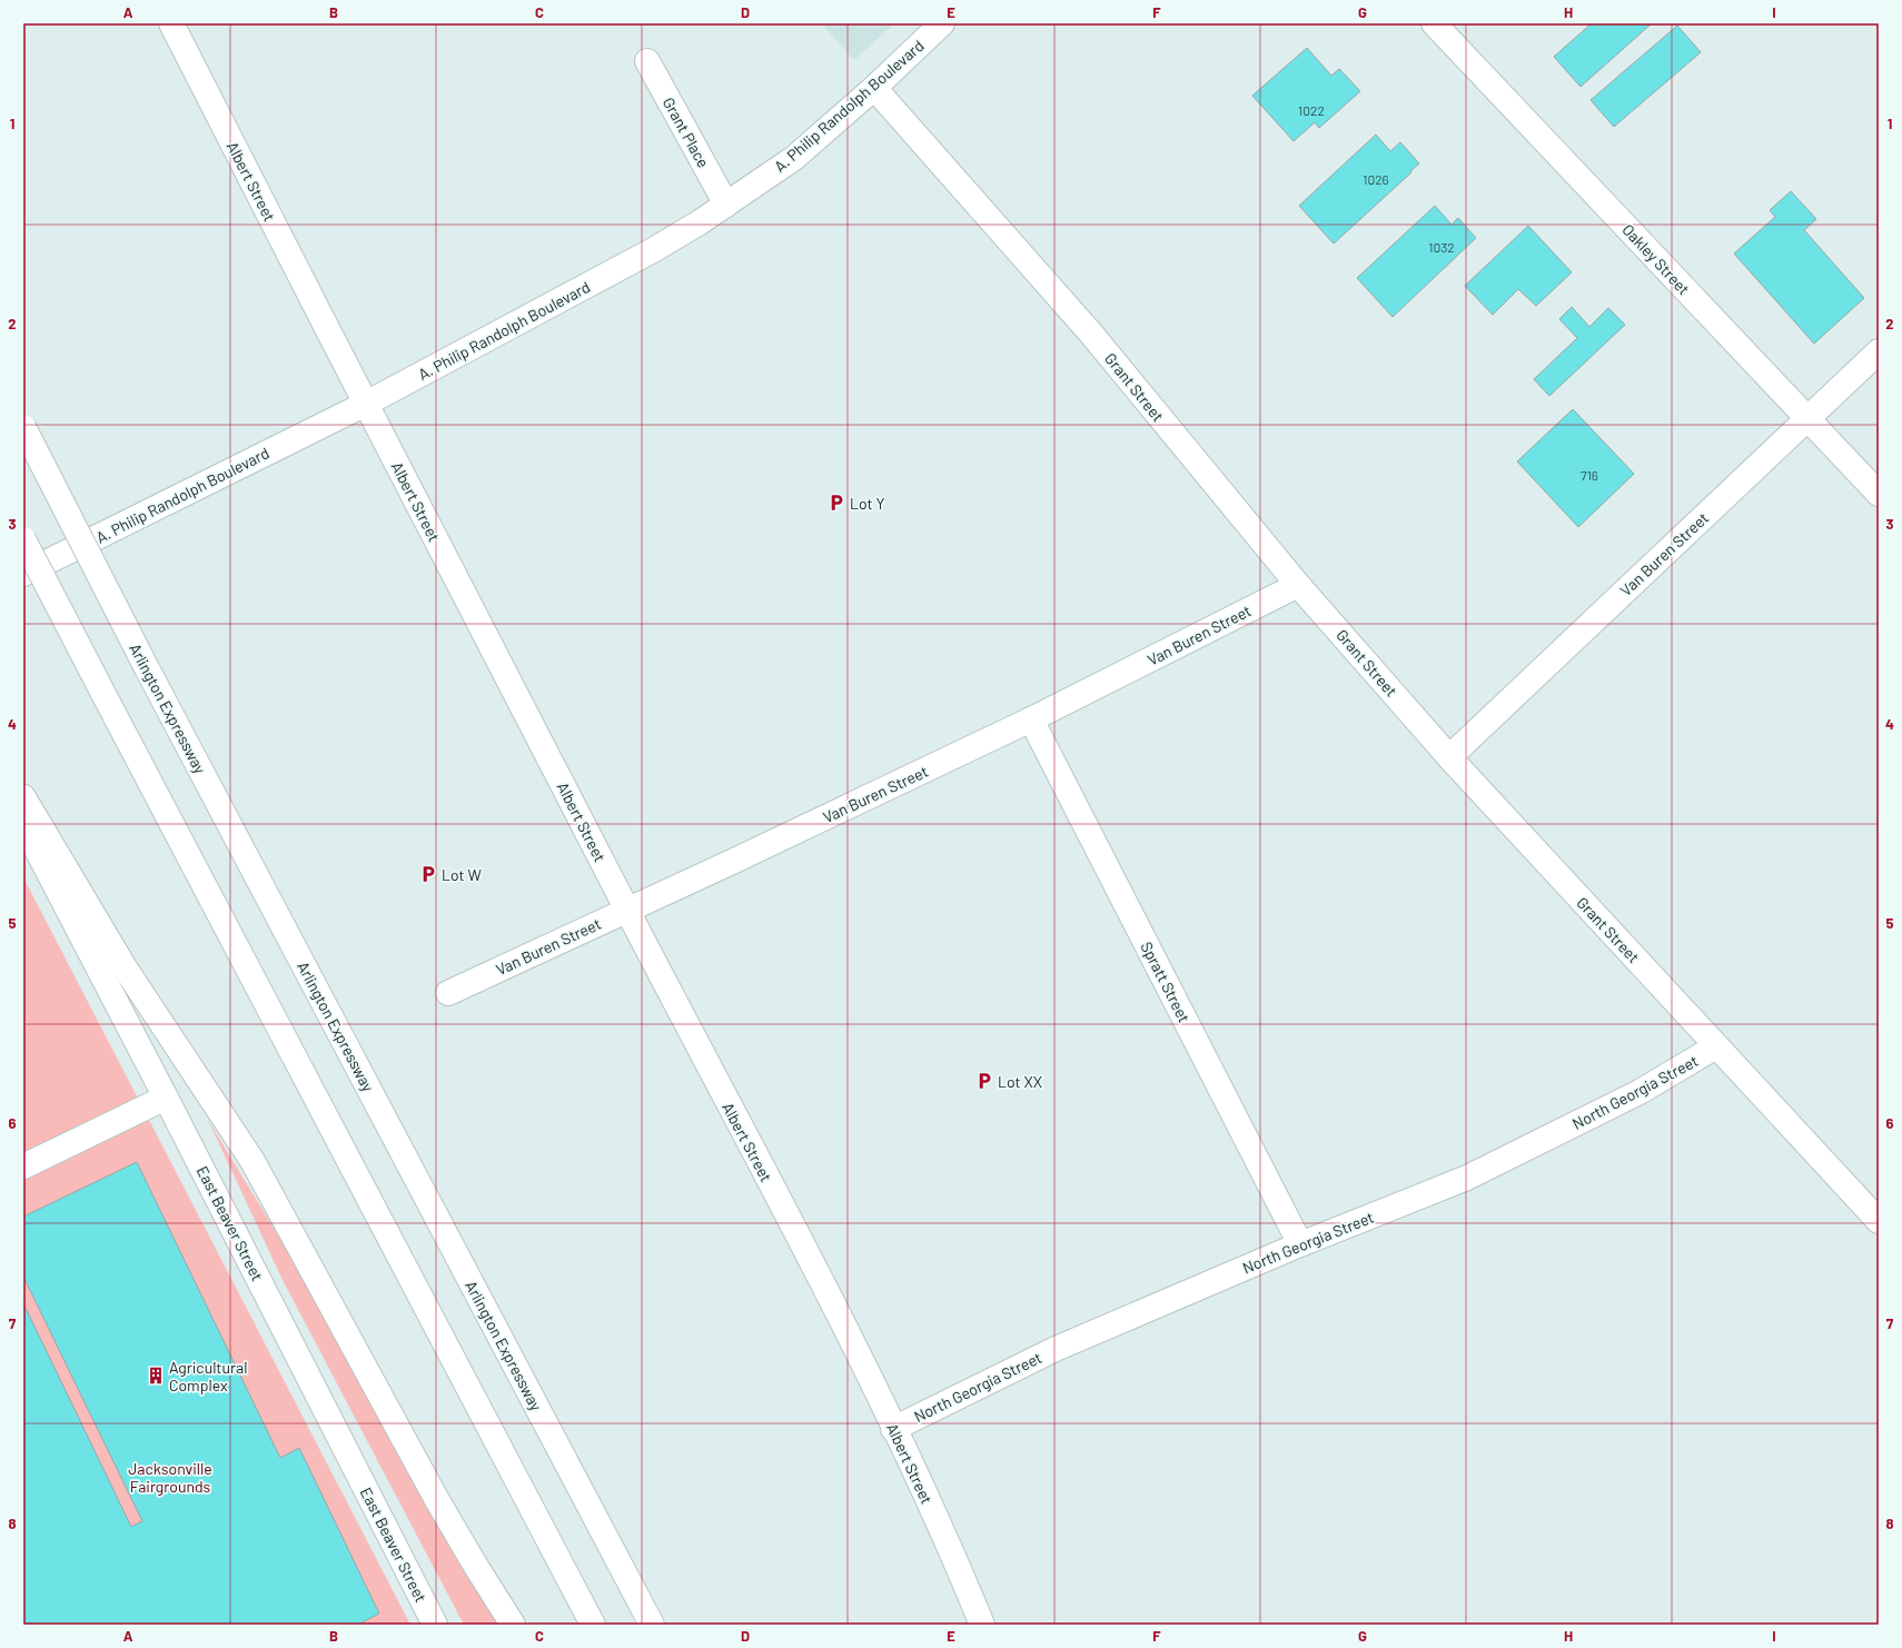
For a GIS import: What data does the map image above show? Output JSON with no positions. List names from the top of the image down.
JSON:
{
  "streets": {
    "main road": [
      "A. Philip Randolph Boulevard",
      "Grant Place",
      "Albert Street",
      "Oakley Street",
      "Grant Street",
      "Van Buren Street",
      "Arlington Expressway",
      "Spratt Street",
      "North Georgia Street",
      "East Beaver Street"
    ]
  },
  "crossings": [
    ["A. Philip Randolph Boulevard", "Grant Place"],
    ["A. Philip Randolph Boulevard", "Albert Street"],
    ["A. Philip Randolph Boulevard", "Grant Street"],
    ["Albert Street", "Van Buren Street"],
    ["Albert Street", "North Georgia Street"],
    ["Oakley Street", "Van Buren Street"],
    ["Grant Street", "Van Buren Street"],
    ["Grant Street", "North Georgia Street"],
    ["Van Buren Street", "Spratt Street"],
    ["Spratt Street", "North Georgia Street"]
  ],
  "parks": ["Jacksonville Fairgrounds"],
  "places": {
    "parking": ["Lot Y", "Lot W", "Lot XX"],
    "building": ["Agricultural Complex"]
  },
  "house_numbers": [
    "1022",
    "1026",
    "1032",
    "716"
  ],
  "grid": {
    "columns": [
      "A",
      "B",
      "C",
      "D",
      "E",
      "F",
      "G",
      "H",
      "I"
    ],
    "rows": [
      "1",
      "2",
      "3",
      "4",
      "5",
      "6",
      "7",
      "8"
    ]
  }
}
